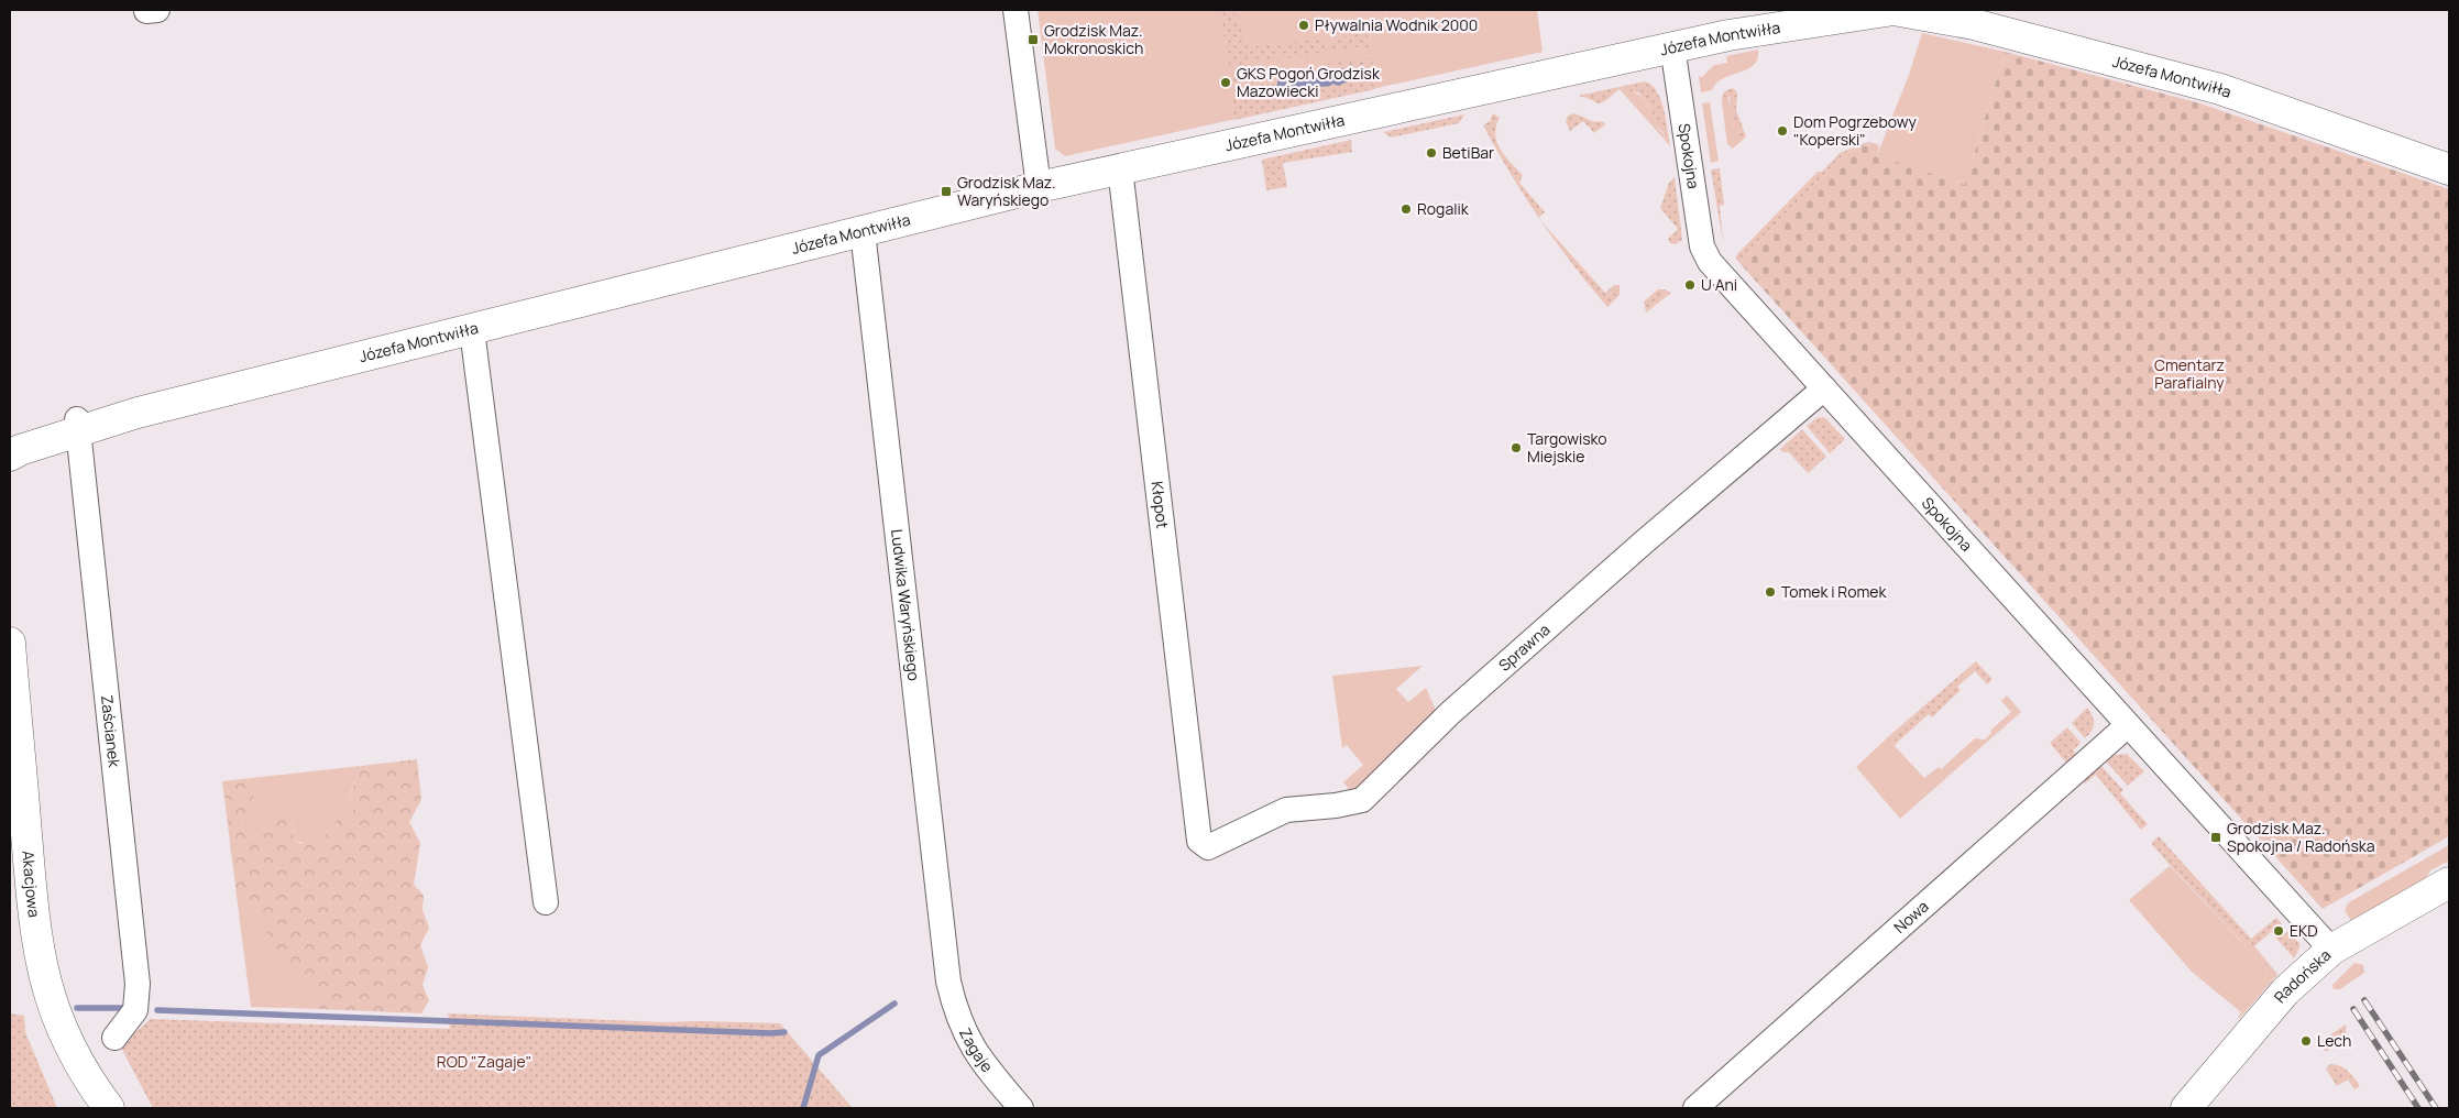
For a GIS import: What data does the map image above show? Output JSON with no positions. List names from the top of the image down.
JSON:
{
  "streets": {
    "street": [
      "Józefa Montwiłła",
      "Spokojna",
      "Kłopot",
      "Ludwika Waryńskiego",
      "Sprawna",
      "Zaścianek",
      "Akacjowa",
      "Nowa",
      "Radońska",
      "Zagaje"
    ]
  },
  "crossings": [
    ["Józefa Montwiłła", "Spokojna"],
    ["Józefa Montwiłła", "Kłopot"],
    ["Józefa Montwiłła", "Ludwika Waryńskiego"],
    ["Józefa Montwiłła", "Zaścianek"],
    ["Spokojna", "Sprawna"],
    ["Spokojna", "Nowa"],
    ["Spokojna", "Radońska"],
    ["Kłopot", "Sprawna"],
    ["Ludwika Waryńskiego", "Zagaje"]
  ],
  "parks": ["Cmentarz Parafialny", "ROD \"Zagaje\""],
  "places": {
    "other": [
      "Pływalnia Wodnik 2000",
      "GKS Pogoń Grodzisk Mazowiecki",
      "Dom Pogrzebowy \"Koperski\"",
      "BetiBar",
      "Rogalik",
      "U Ani",
      "Targowisko Miejskie",
      "Tomek i Romek",
      "EKD",
      "Lech"
    ],
    "transit": ["Grodzisk Maz. Mokronoskich", "Grodzisk Maz. Waryńskiego", "Grodzisk Maz. Spokojna / Radońska"]
  }
}
